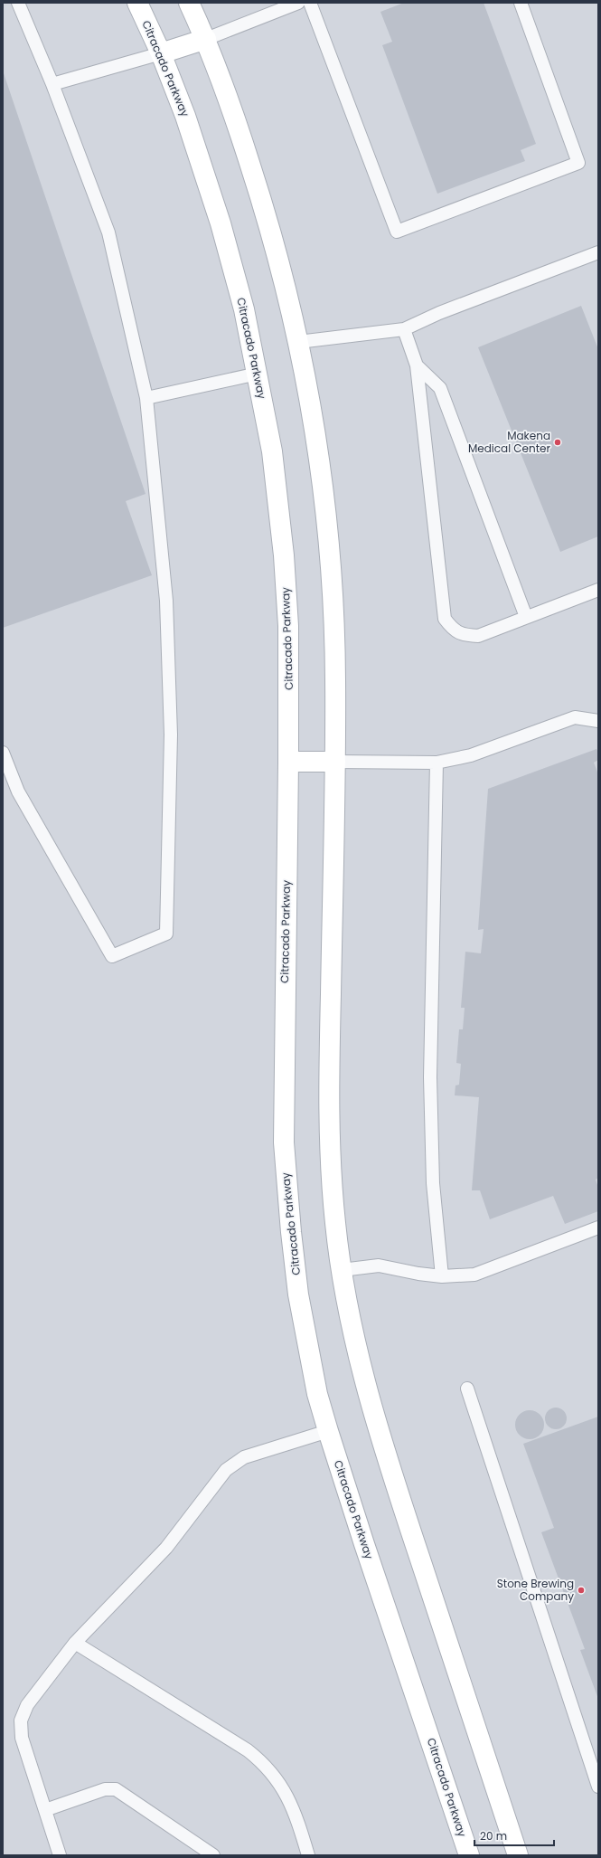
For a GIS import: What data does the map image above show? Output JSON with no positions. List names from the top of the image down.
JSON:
{
  "streets": {
    "main road": ["Citracado Parkway"]
  },
  "places": ["Makena Medical Center", "Stone Brewing Company"],
  "scale_bar": "20 m"
}
